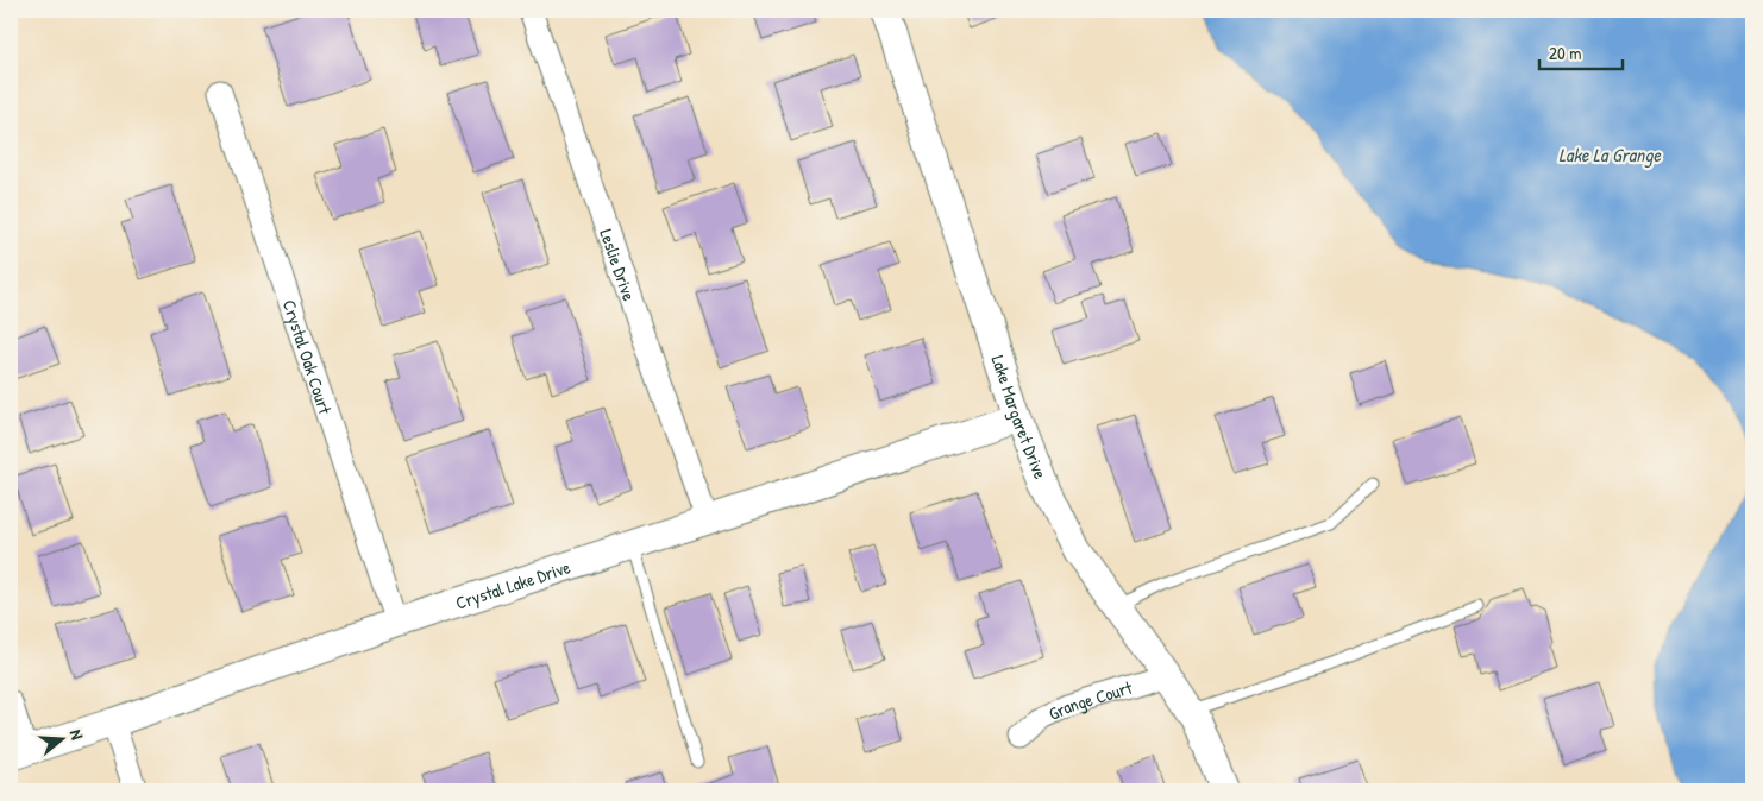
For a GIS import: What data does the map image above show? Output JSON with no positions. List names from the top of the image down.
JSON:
{
  "streets": {
    "street": [
      "Leslie Drive",
      "Crystal Oak Court",
      "Lake Margaret Drive",
      "Crystal Lake Drive",
      "Grange Court"
    ]
  },
  "crossings": [
    ["Leslie Drive", "Crystal Lake Drive"],
    ["Crystal Oak Court", "Crystal Lake Drive"],
    ["Lake Margaret Drive", "Crystal Lake Drive"],
    ["Lake Margaret Drive", "Grange Court"]
  ],
  "water": ["Lake La Grange"],
  "scale_bar": "20 m",
  "north": "right"
}
